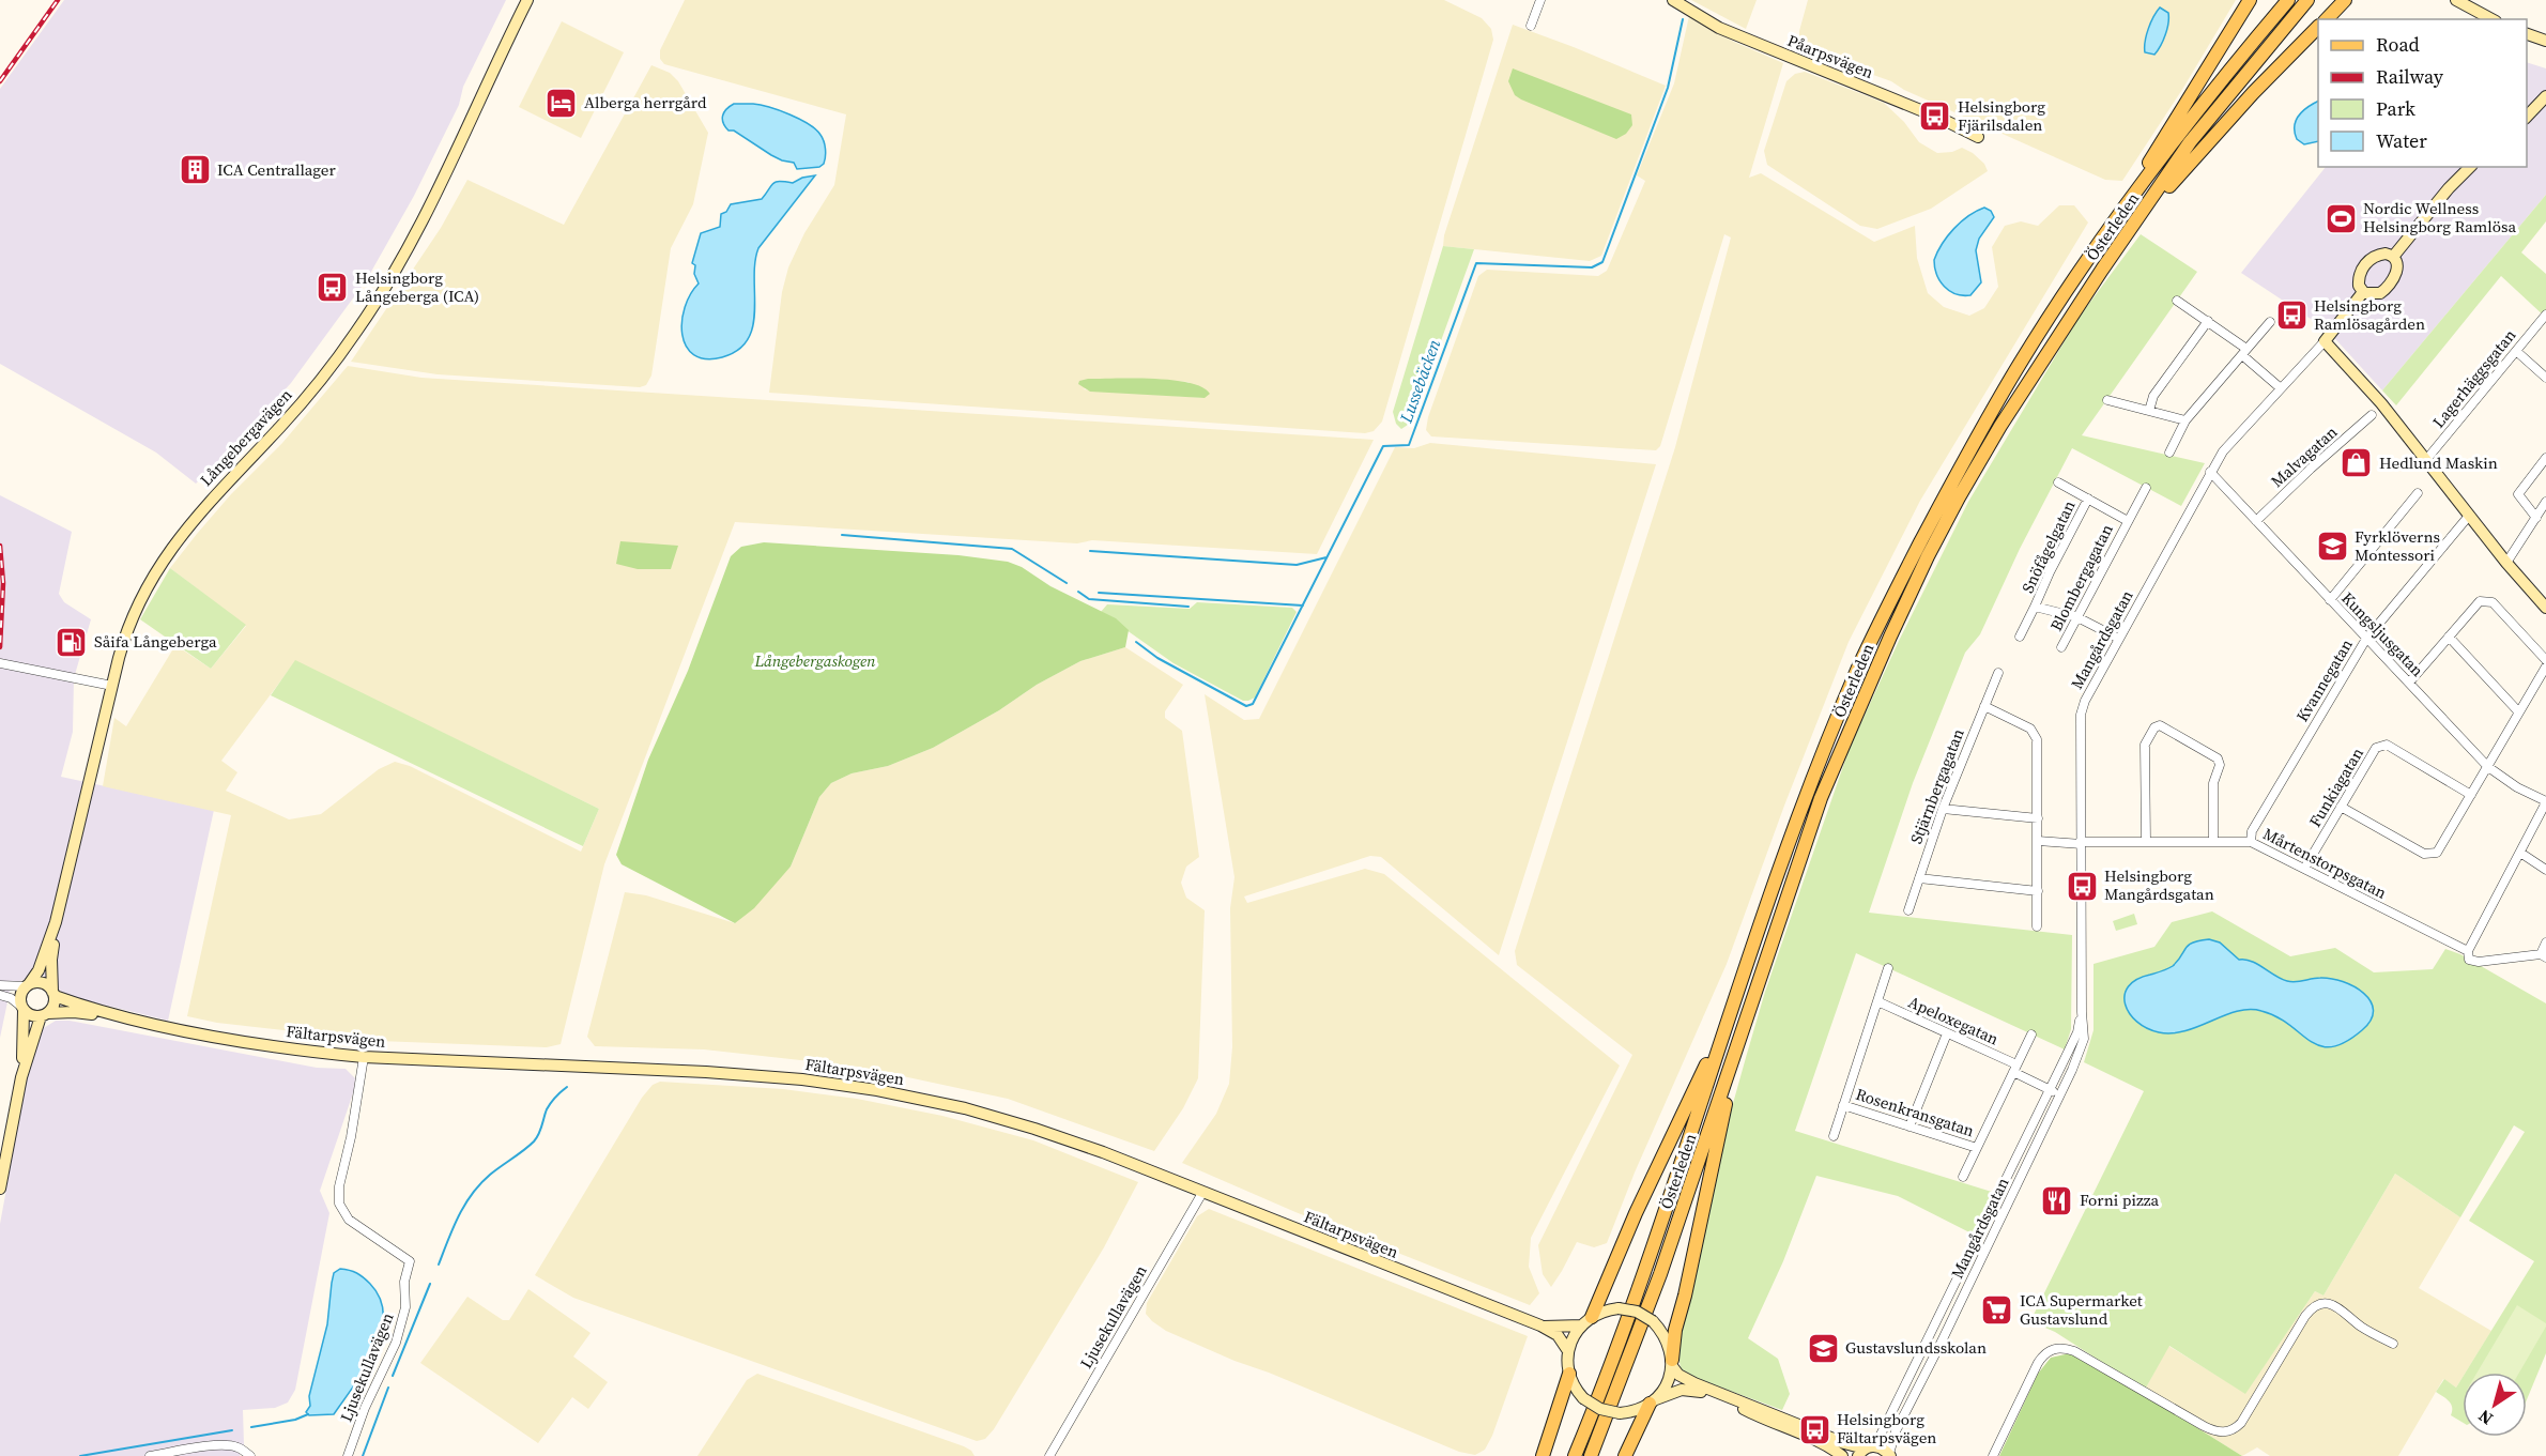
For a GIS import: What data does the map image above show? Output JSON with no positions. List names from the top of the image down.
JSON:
{
  "streets": {
    "main road": ["Österleden"],
    "street": [
      "Påarpsvägen",
      "Lagerhäggsgatan",
      "Långebergavägen",
      "Malvagatan",
      "Snöfågelgatan",
      "Blombergagatan",
      "Kungsljusgatan",
      "Mangårdsgatan",
      "Kvannegatan",
      "Stjärnbergagatan",
      "Funkiagatan",
      "Mårtenstorpsgatan",
      "Apeloxegatan",
      "Fältarpsvägen",
      "Rosenkransgatan",
      "Ljusekullavägen"
    ]
  },
  "crossings": [
    ["Långebergavägen", "Fältarpsvägen"],
    ["Malvagatan", "Kungsljusgatan"],
    ["Snöfågelgatan", "Blombergagatan"],
    ["Snöfågelgatan", "Mangårdsgatan"],
    ["Kungsljusgatan", "Mangårdsgatan"],
    ["Kungsljusgatan", "Kvannegatan"],
    ["Mangårdsgatan", "Mårtenstorpsgatan"],
    ["Mangårdsgatan", "Apeloxegatan"],
    ["Kvannegatan", "Mårtenstorpsgatan"],
    ["Funkiagatan", "Mårtenstorpsgatan"],
    ["Apeloxegatan", "Rosenkransgatan"],
    ["Fältarpsvägen", "Ljusekullavägen"]
  ],
  "water": ["Lussebäcken"],
  "parks": ["Långebergaskogen"],
  "places": {
    "hotel": ["Alberga herrgård"],
    "bus stop": [
      "Helsingborg Fjärilsdalen",
      "Helsingborg Långeberga (ICA)",
      "Helsingborg Ramlösagården",
      "Helsingborg Mangårdsgatan",
      "Helsingborg Fältarpsvägen"
    ],
    "building": ["ICA Centrallager"],
    "sports": ["Nordic Wellness Helsingborg Ramlösa"],
    "shop": ["Hedlund Maskin"],
    "school or university": ["Fyrklöverns Montessori", "Gustavslundsskolan"],
    "fuel station": ["Såifa Långeberga"],
    "restaurant": ["Forni pizza"],
    "supermarket": ["ICA Supermarket Gustavslund"]
  },
  "legend": [
    "Road",
    "Railway",
    "Park",
    "Water"
  ],
  "north": "bottom left"
}
